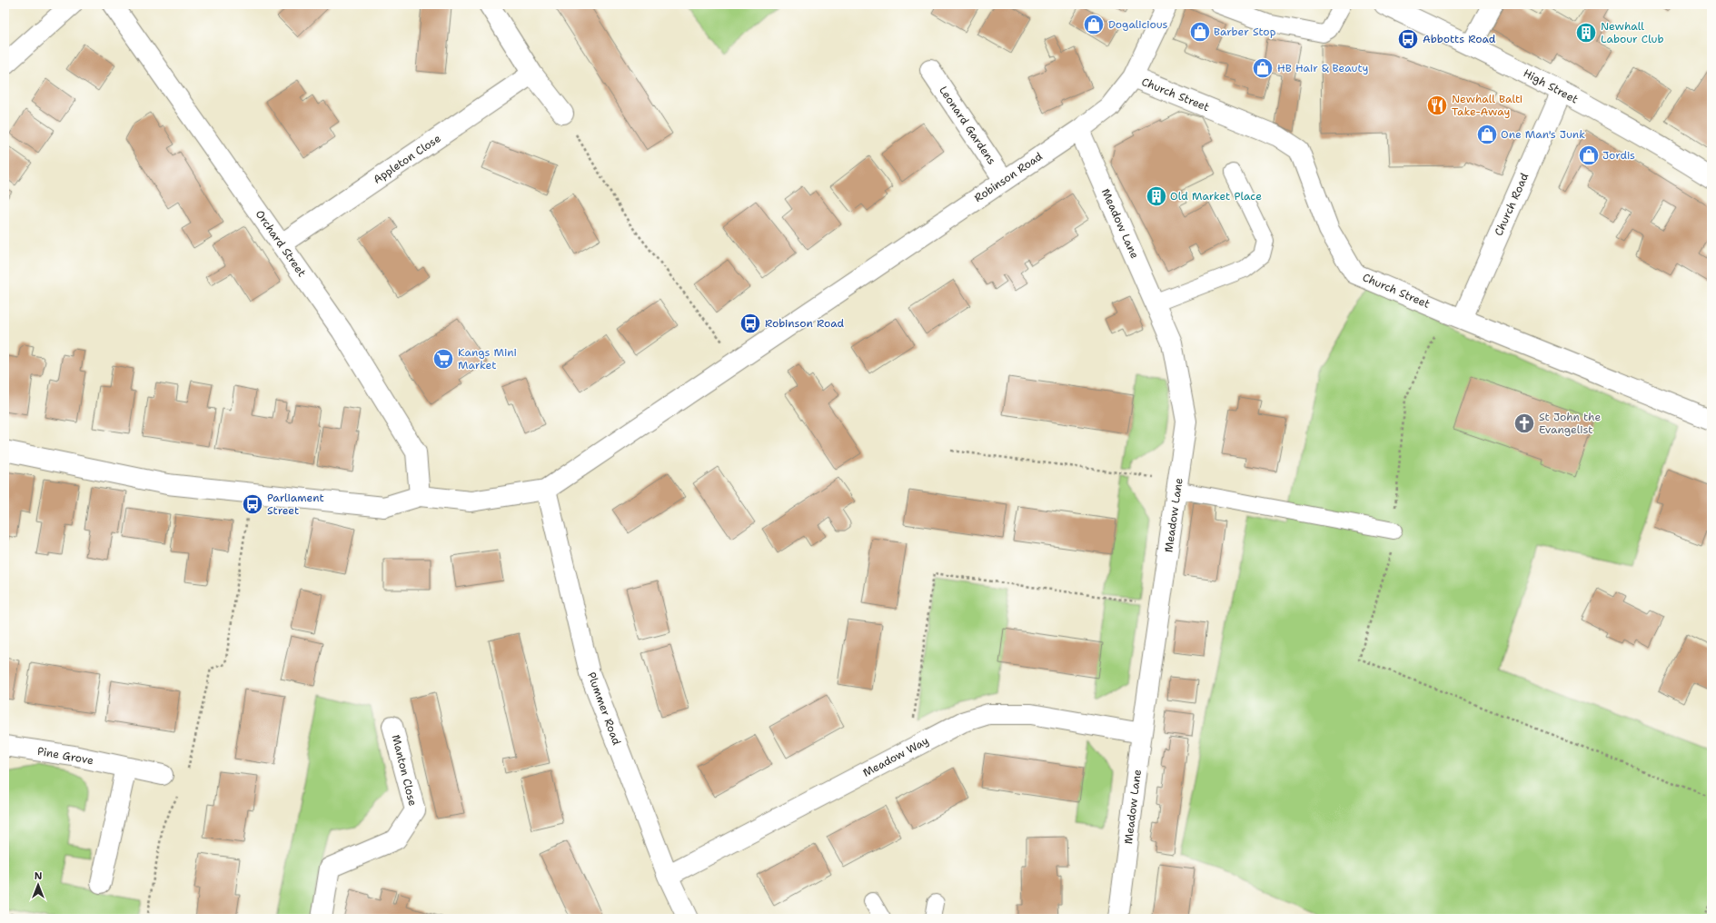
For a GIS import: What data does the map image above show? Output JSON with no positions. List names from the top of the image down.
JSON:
{
  "streets": {
    "street": [
      "High Street",
      "Church Street",
      "Leonard Gardens",
      "Appleton Close",
      "Robinson Road",
      "Church Road",
      "Meadow Lane",
      "Orchard Street",
      "Plummer Road",
      "Pine Grove",
      "Meadow Way",
      "Manton Close"
    ]
  },
  "crossings": [
    ["High Street", "Church Road"],
    ["Church Street", "Robinson Road"],
    ["Church Street", "Church Road"],
    ["Leonard Gardens", "Robinson Road"],
    ["Appleton Close", "Orchard Street"],
    ["Robinson Road", "Meadow Lane"],
    ["Robinson Road", "Orchard Street"],
    ["Robinson Road", "Plummer Road"],
    ["Meadow Lane", "Meadow Way"],
    ["Plummer Road", "Meadow Way"]
  ],
  "places": {
    "shop": [
      "Dogalicious",
      "Barber Stop",
      "HB Hair & Beauty",
      "One Man's Junk",
      "Jordis"
    ],
    "building": ["Newhall Labour Club", "Old Market Place"],
    "bus stop": ["Abbotts Road", "Robinson Road", "Parliament Street"],
    "restaurant": ["Newhall Balti Take-Away"],
    "supermarket": ["Kangs Mini Market"],
    "church": ["St John the Evangelist"]
  },
  "north": "top"
}
